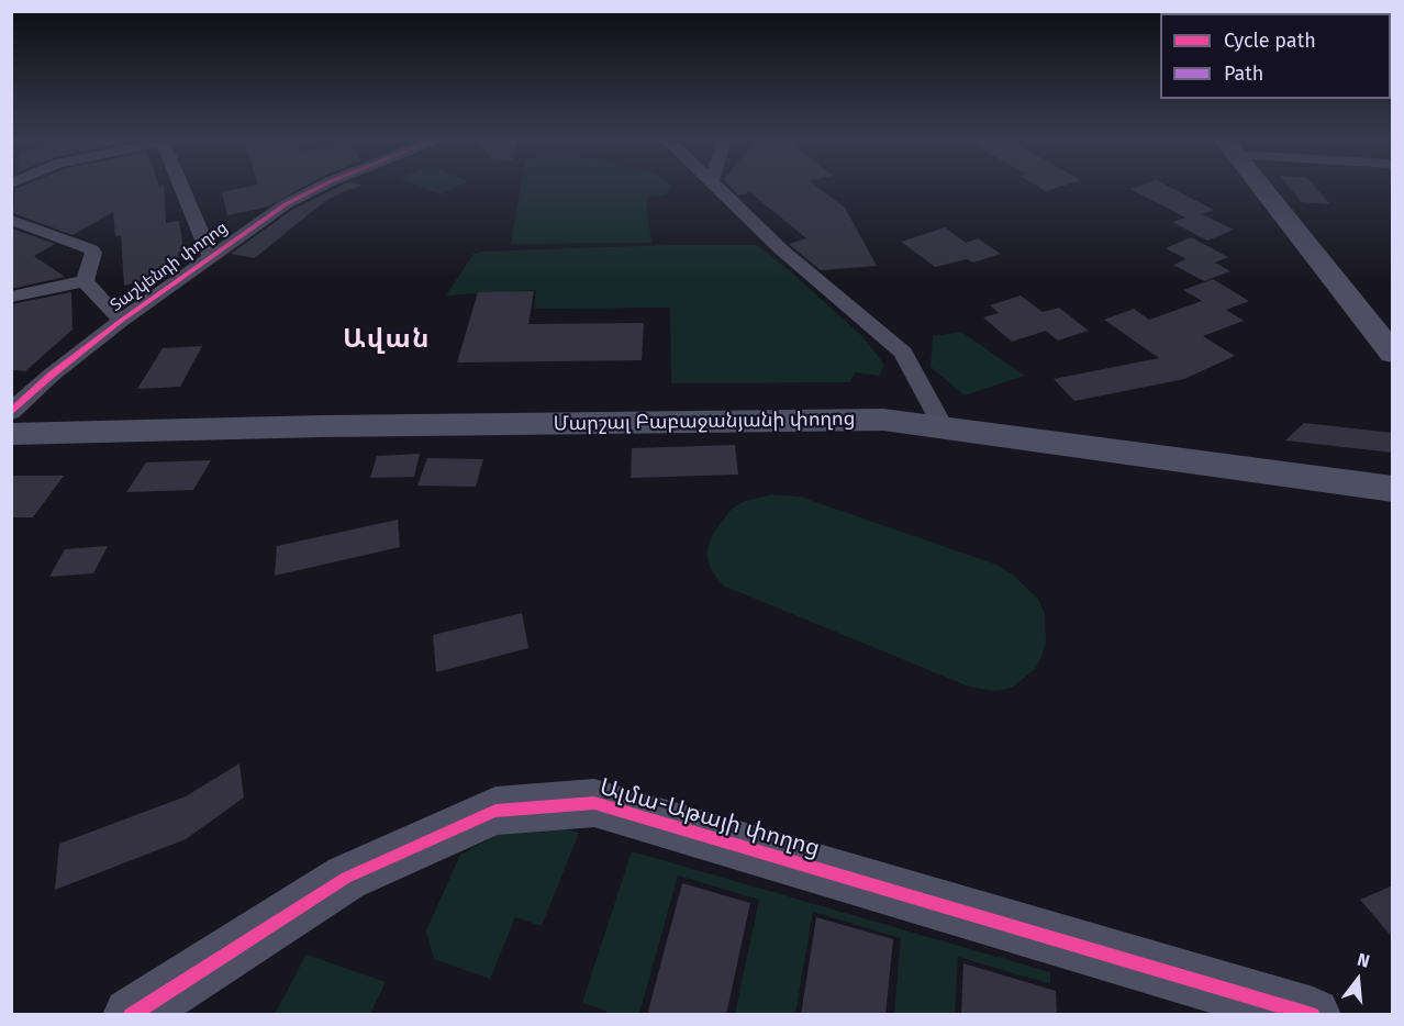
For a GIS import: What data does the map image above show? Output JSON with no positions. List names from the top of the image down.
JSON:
{
  "streets": {
    "main road": ["Մարշալ Բաբաջանյանի փողոց", "Ալմա-Աթայի փողոց"],
    "street": ["Տաշկենդի փողոց"]
  },
  "districts": ["Ավան"],
  "legend": ["Cycle path", "Path"],
  "north": "top"
}
